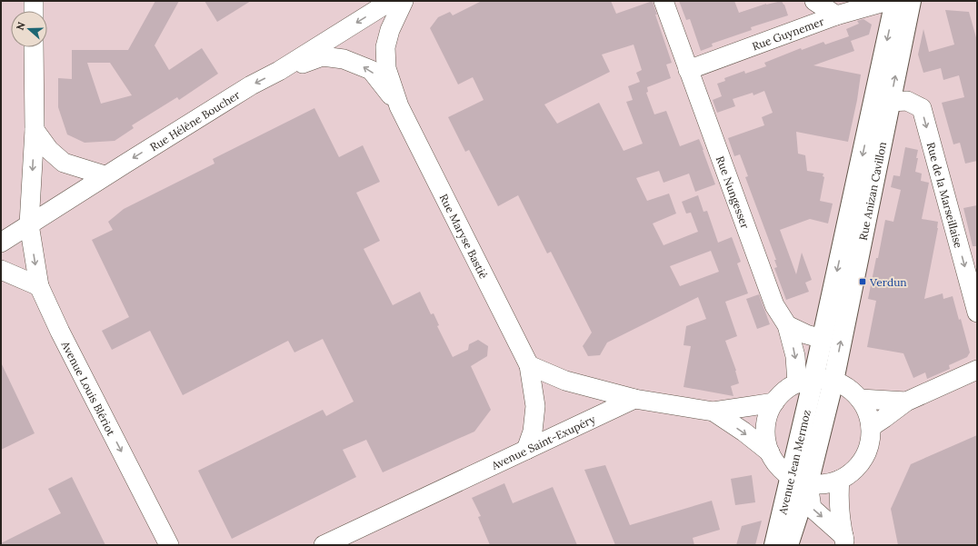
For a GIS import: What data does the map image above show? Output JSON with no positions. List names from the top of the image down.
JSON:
{
  "streets": {
    "main road": ["Rue Anizan Cavillon", "Avenue Jean Mermoz"],
    "street": [
      "Rue Guynemer",
      "Rue Hélène Boucher",
      "Rue Nungesser",
      "Rue de la Marseillaise",
      "Rue Maryse Bastié",
      "Avenue Louis Blériot",
      "Avenue Saint-Exupéry"
    ]
  },
  "crossings": [
    ["Rue Guynemer", "Rue Nungesser"],
    ["Rue Hélène Boucher", "Rue Maryse Bastié"],
    ["Rue Hélène Boucher", "Avenue Louis Blériot"],
    ["Rue Anizan Cavillon", "Rue Nungesser"],
    ["Rue Anizan Cavillon", "Rue de la Marseillaise"],
    ["Rue Anizan Cavillon", "Avenue Jean Mermoz"],
    ["Rue Nungesser", "Avenue Jean Mermoz"],
    ["Rue Maryse Bastié", "Avenue Saint-Exupéry"]
  ],
  "one_way": ["Rue Hélène Boucher", "Rue de la Marseillaise", "Avenue Louis Blériot"],
  "places": {
    "transit": ["Verdun"]
  },
  "north": "left"
}
